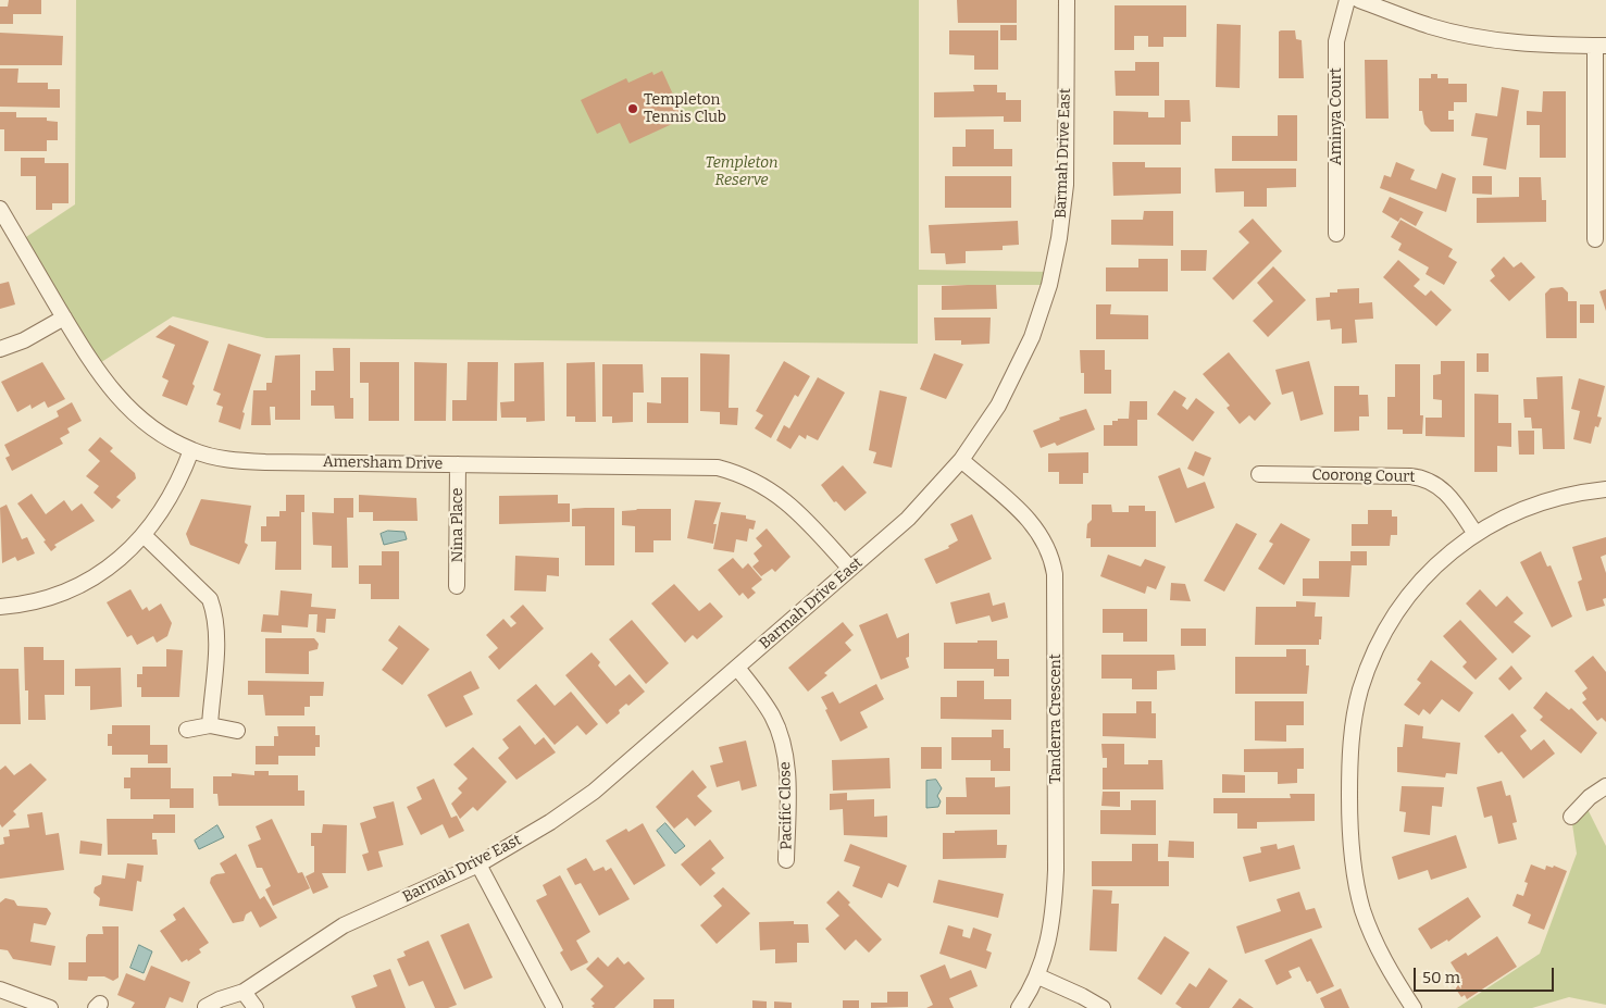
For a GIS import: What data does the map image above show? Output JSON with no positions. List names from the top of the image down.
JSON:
{
  "streets": {
    "street": [
      "Aminya Court",
      "Barmah Drive East",
      "Amersham Drive",
      "Coorong Court",
      "Nina Place",
      "Tanderra Crescent",
      "Pacific Close"
    ]
  },
  "crossings": [
    ["Barmah Drive East", "Amersham Drive"],
    ["Barmah Drive East", "Tanderra Crescent"],
    ["Barmah Drive East", "Pacific Close"],
    ["Amersham Drive", "Nina Place"]
  ],
  "parks": ["Templeton Reserve"],
  "places": ["Templeton Tennis Club"],
  "scale_bar": "50 m"
}
